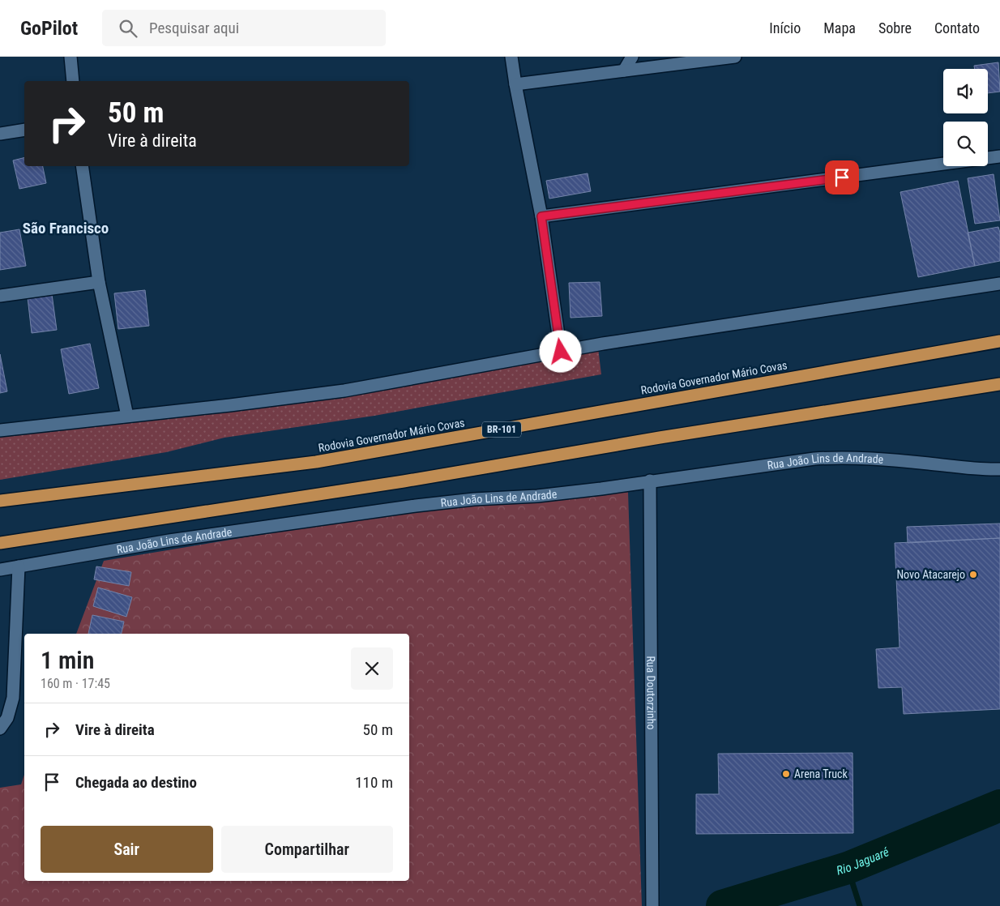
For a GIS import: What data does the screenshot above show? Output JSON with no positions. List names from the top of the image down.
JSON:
{
  "streets": {
    "highway": ["Rodovia Governador Mário Covas", "BR-101"],
    "street": ["Rua João Lins de Andrade", "Rua Doutorzinho"]
  },
  "crossings": [
    ["Rua João Lins de Andrade", "Rua Doutorzinho"]
  ],
  "districts": ["São Francisco"],
  "water": ["Rio Jaguaré"],
  "places": ["Novo Atacarejo", "Arena Truck"],
  "page": {
    "header": "GoPilot",
    "search": "Pesquisar aqui",
    "nav": [
      "Início",
      "Mapa",
      "Sobre",
      "Contato"
    ],
    "turn": ["50 m", "Vire à direita"],
    "heading": ["1 min", "160 m · 17:45"],
    "list": [
      {
        "name": "Vire à direita",
        "value": "50 m"
      },
      {
        "name": "Chegada ao destino",
        "value": "110 m"
      }
    ],
    "buttons": ["Sair", "Compartilhar"]
  }
}
